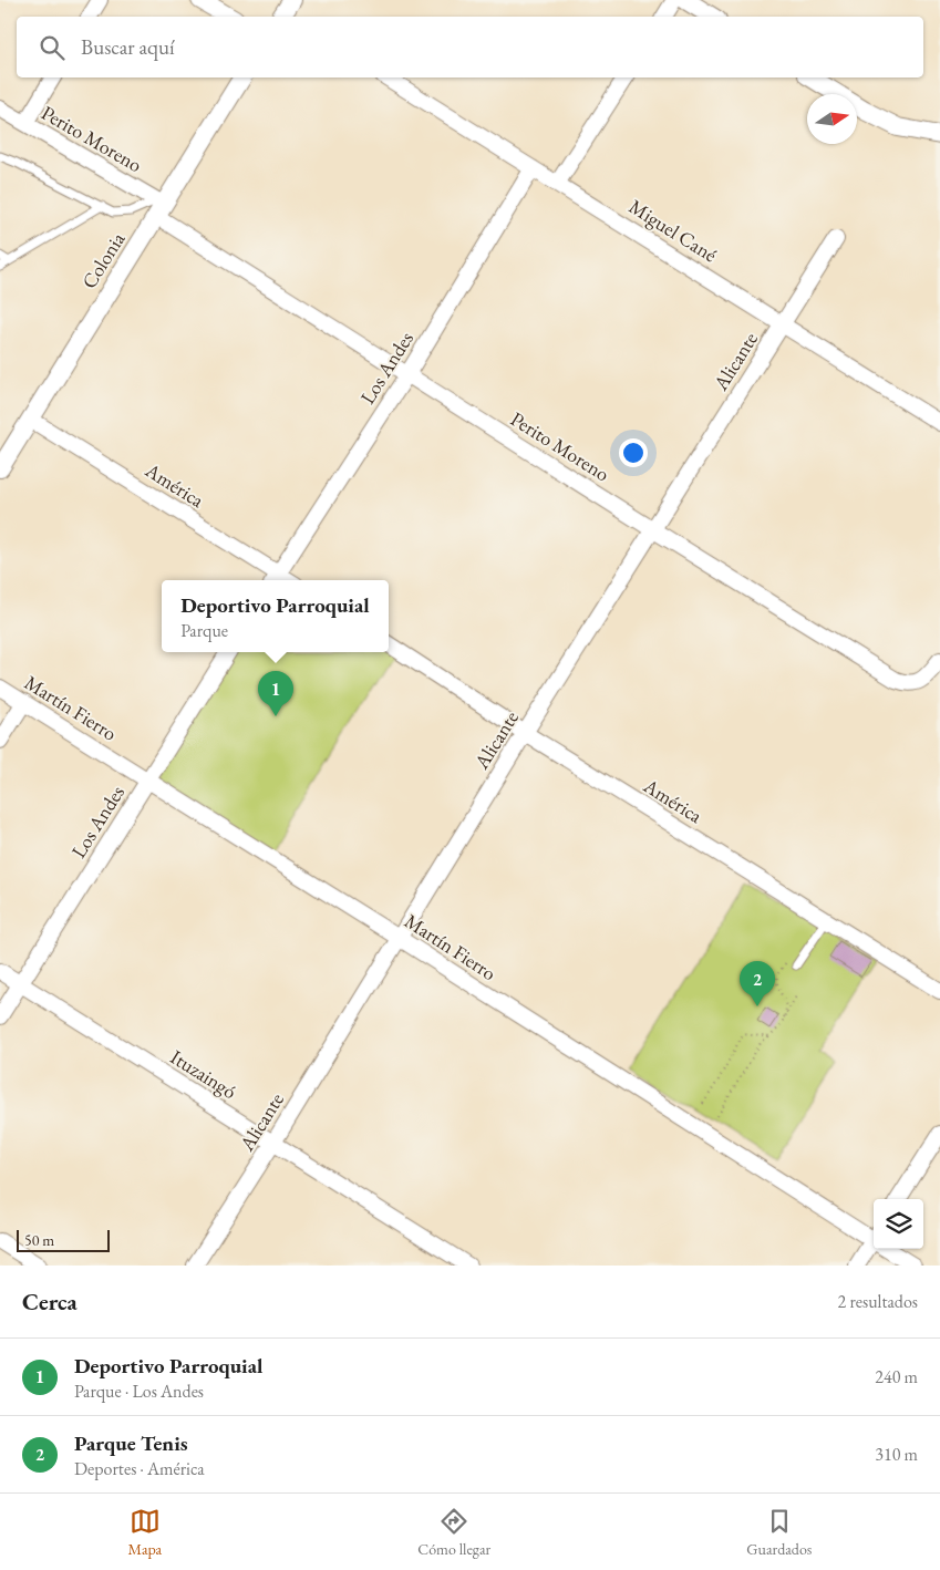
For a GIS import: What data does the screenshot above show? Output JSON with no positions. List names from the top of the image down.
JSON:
{
  "streets": {
    "street": [
      "Perito Moreno",
      "Miguel Cané",
      "Colonia",
      "Alicante",
      "Los Andes",
      "América",
      "Martín Fierro",
      "Ituzaingó"
    ]
  },
  "crossings": [
    ["Perito Moreno", "Colonia"],
    ["Perito Moreno", "Alicante"],
    ["Perito Moreno", "Los Andes"],
    ["Miguel Cané", "Alicante"],
    ["Miguel Cané", "Los Andes"],
    ["Colonia", "América"],
    ["Alicante", "América"],
    ["Alicante", "Martín Fierro"],
    ["Alicante", "Ituzaingó"],
    ["Los Andes", "América"],
    ["Los Andes", "Martín Fierro"],
    ["Los Andes", "Ituzaingó"]
  ],
  "scale_bar": "50 m",
  "north": "right",
  "page": {
    "search": "Buscar aquí",
    "popup": ["Deportivo Parroquial", "Parque"],
    "pins": ["1", "2"],
    "scale": "50 m",
    "heading": ["Cerca", "2 resultados"],
    "list": [
      {
        "mark": "1",
        "name": "Deportivo Parroquial",
        "note": "Parque · Los Andes",
        "value": "240 m"
      },
      {
        "mark": "2",
        "name": "Parque Tenis",
        "note": "Deportes · América",
        "value": "310 m"
      }
    ],
    "nav": ["Mapa", "Cómo llegar", "Guardados"]
  }
}
